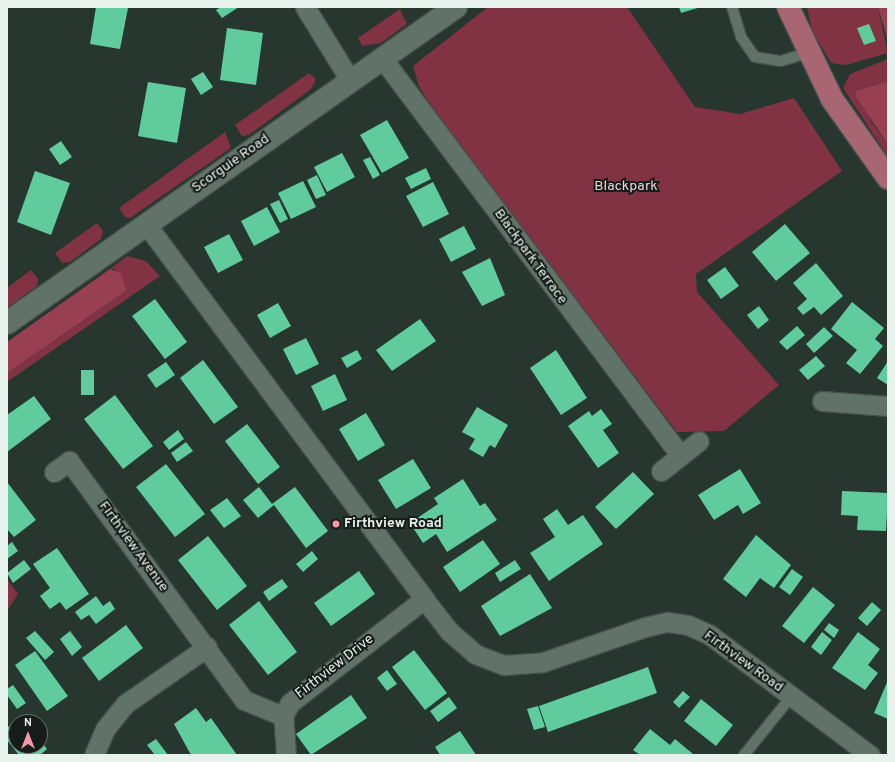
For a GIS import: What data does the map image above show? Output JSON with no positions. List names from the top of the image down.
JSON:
{
  "streets": {
    "street": [
      "Scorguie Road",
      "Blackpark Terrace",
      "Firthview Avenue",
      "Firthview Road",
      "Firthview Drive"
    ]
  },
  "crossings": [
    ["Scorguie Road", "Blackpark Terrace"],
    ["Scorguie Road", "Firthview Road"],
    ["Firthview Avenue", "Firthview Drive"],
    ["Firthview Road", "Firthview Drive"]
  ],
  "parks": ["Blackpark"],
  "places": ["Firthview Road"],
  "north": "top"
}
